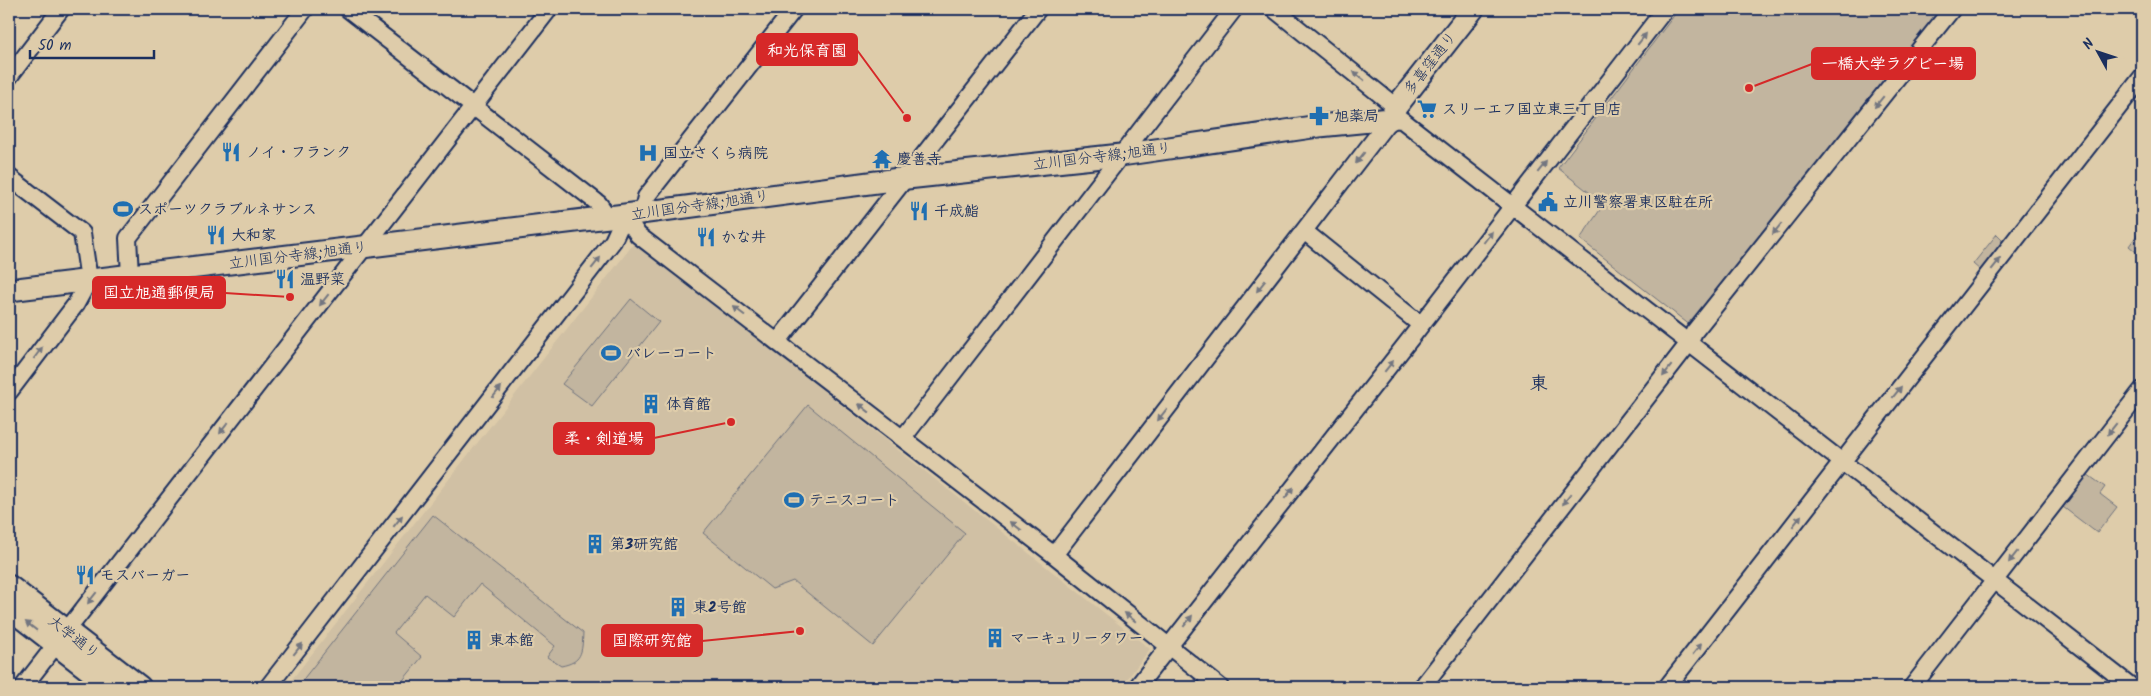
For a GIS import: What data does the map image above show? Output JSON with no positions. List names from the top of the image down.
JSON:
{
  "streets": {
    "main road": ["多喜窪通り", "立川国分寺線;旭通り", "大学通り"]
  },
  "crossings": [
    ["多喜窪通り", "立川国分寺線;旭通り"]
  ],
  "districts": ["東"],
  "places": {
    "other": [
      "一橋大学ラグビー場",
      "和光保育園",
      "国立旭通郵便局",
      "柔・剣道場",
      "国際研究館"
    ],
    "supermarket": ["スリーエフ国立東三丁目店"],
    "pharmacy": ["旭薬局"],
    "restaurant": [
      "ノイ・フランク",
      "千成鮨",
      "大和家",
      "かな井",
      "温野菜",
      "モスバーガー"
    ],
    "hospital": ["国立さくら病院"],
    "temple": ["慶善寺"],
    "public building": ["立川警察署東区駐在所"],
    "sports": ["スポーツクラブルネサンス", "バレーコート", "テニスコート"],
    "building": [
      "体育館",
      "第3研究館",
      "東2号館",
      "マーキュリータワー",
      "東本館"
    ]
  },
  "scale_bar": "50 m",
  "north": "top left"
}
